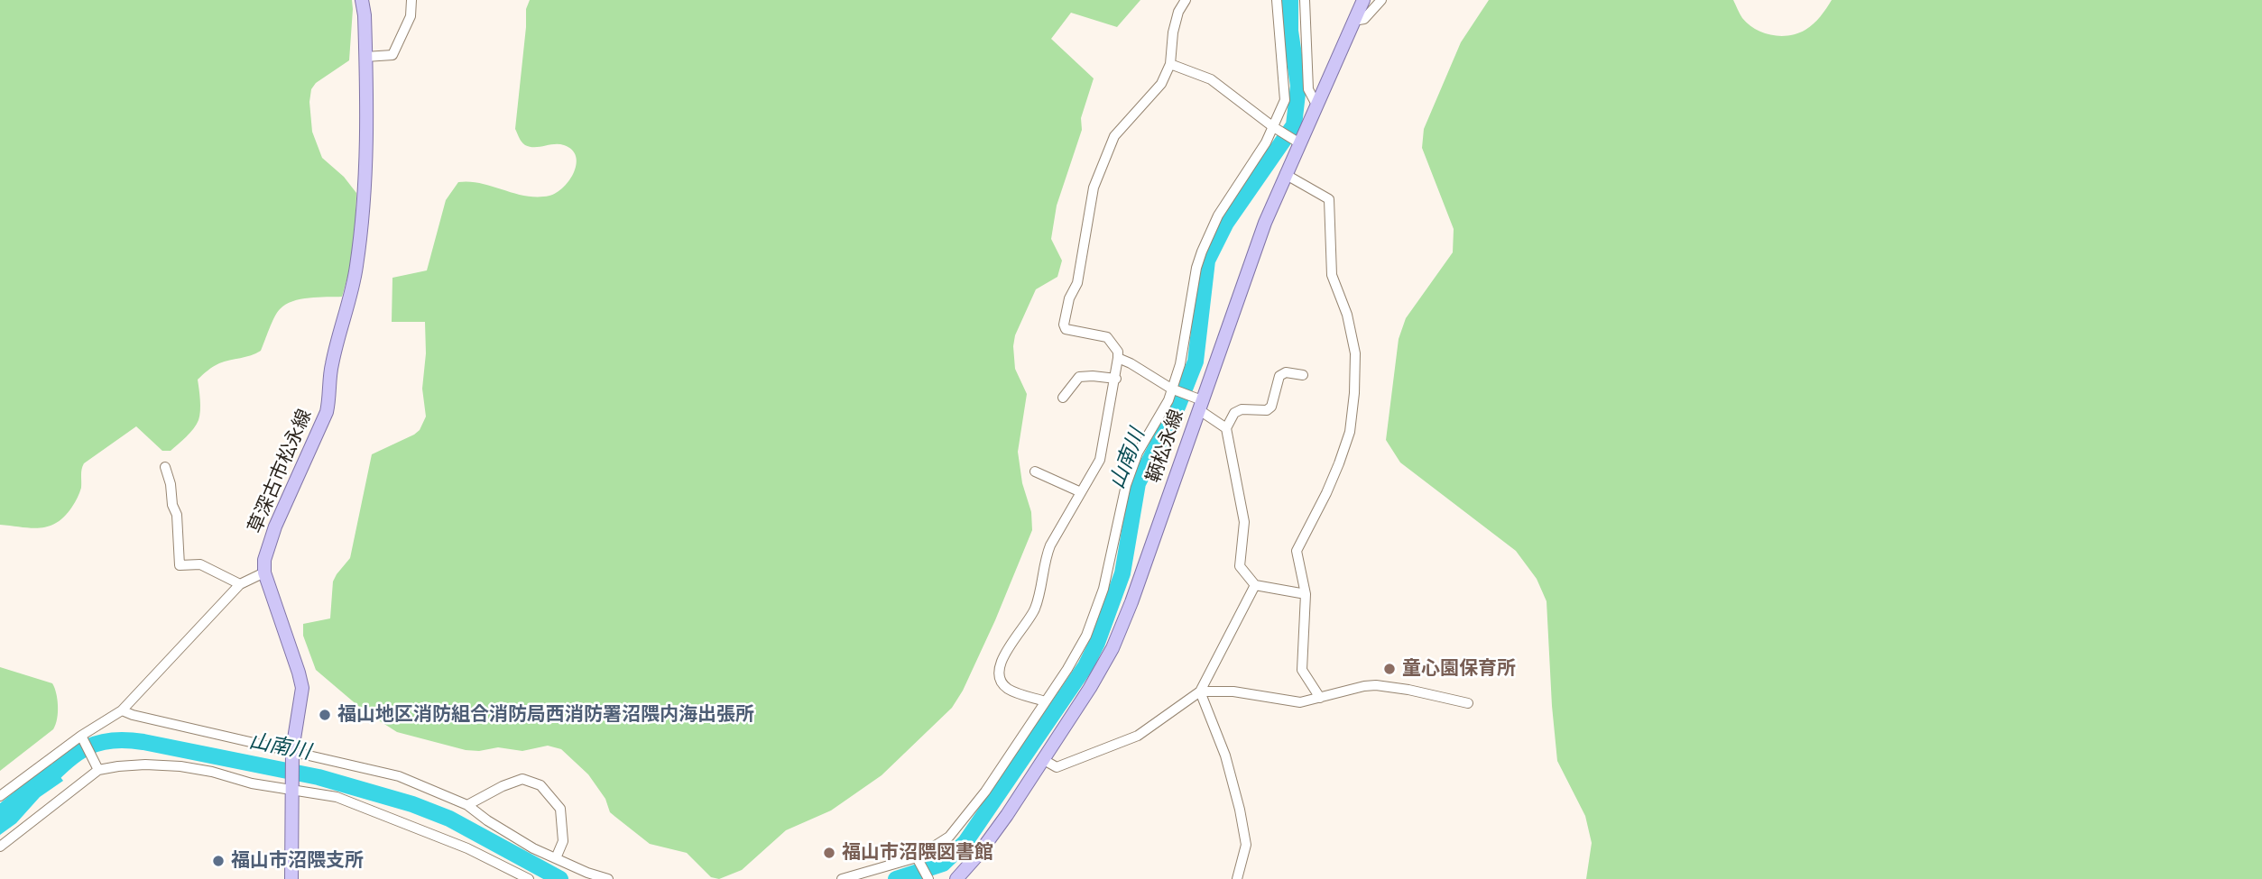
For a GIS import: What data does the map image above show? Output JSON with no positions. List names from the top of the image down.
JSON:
{
  "streets": {
    "main road": ["鞆松永線", "草深古市松永線"]
  },
  "water": ["山南川"],
  "places": [
    "童心園保育所",
    "福山地区消防組合消防局西消防署沼隈内海出張所",
    "福山市沼隈図書館",
    "福山市沼隈支所"
  ]
}
